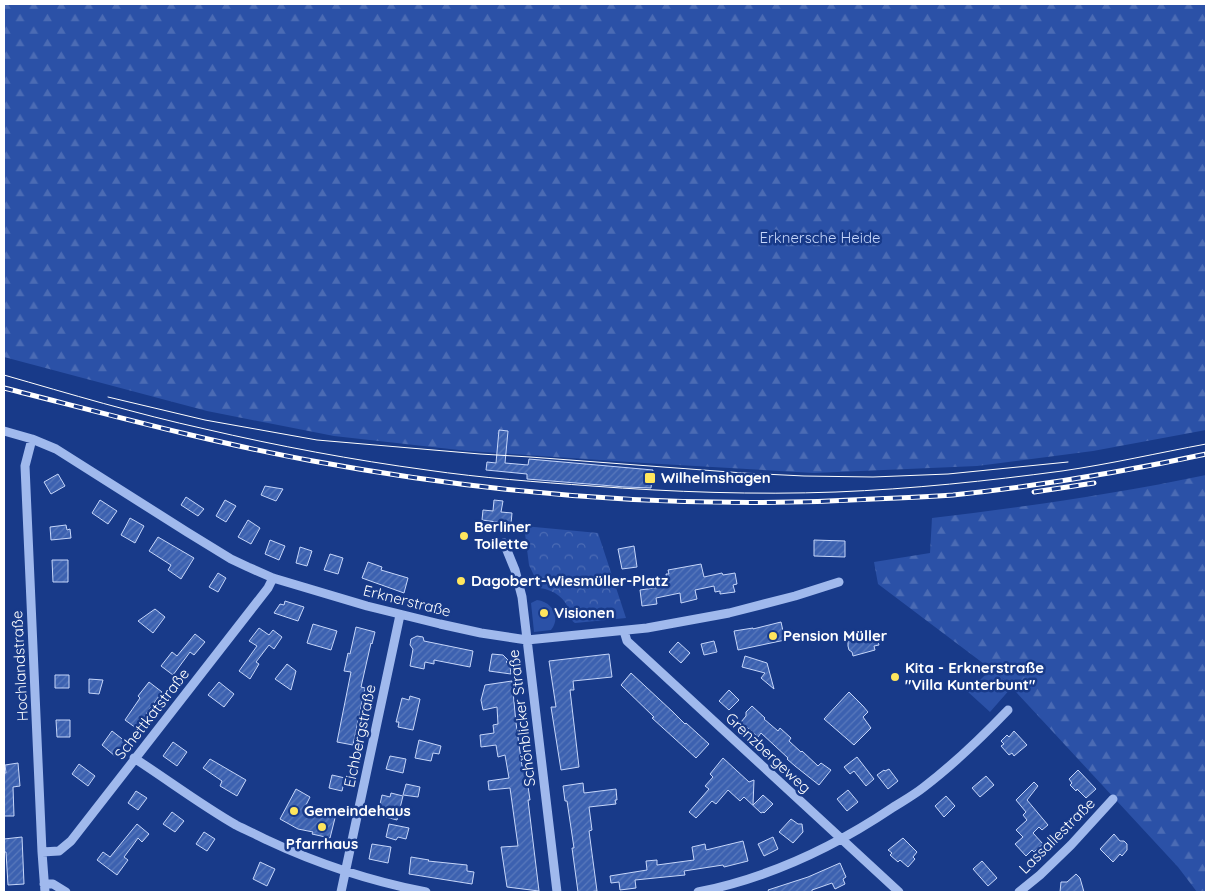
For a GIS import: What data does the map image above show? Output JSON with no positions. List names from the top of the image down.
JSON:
{
  "streets": {
    "street": [
      "Erknerstraße",
      "Hochlandstraße",
      "Schettkatstraße",
      "Schönblicker Straße",
      "Eichbergstraße",
      "Grenzbergeweg",
      "Lassallestraße"
    ]
  },
  "crossings": [
    ["Erknerstraße", "Hochlandstraße"],
    ["Erknerstraße", "Schettkatstraße"],
    ["Erknerstraße", "Schönblicker Straße"],
    ["Erknerstraße", "Eichbergstraße"],
    ["Erknerstraße", "Grenzbergeweg"],
    ["Hochlandstraße", "Schettkatstraße"]
  ],
  "parks": ["Erknersche Heide"],
  "places": {
    "transit": ["Wilhelmshagen"],
    "other": [
      "Berliner Toilette",
      "Dagobert-Wiesmüller-Platz",
      "Visionen",
      "Pension Müller",
      "Kita - Erknerstraße \"Villa Kunterbunt\"",
      "Gemeindehaus",
      "Pfarrhaus"
    ]
  }
}
